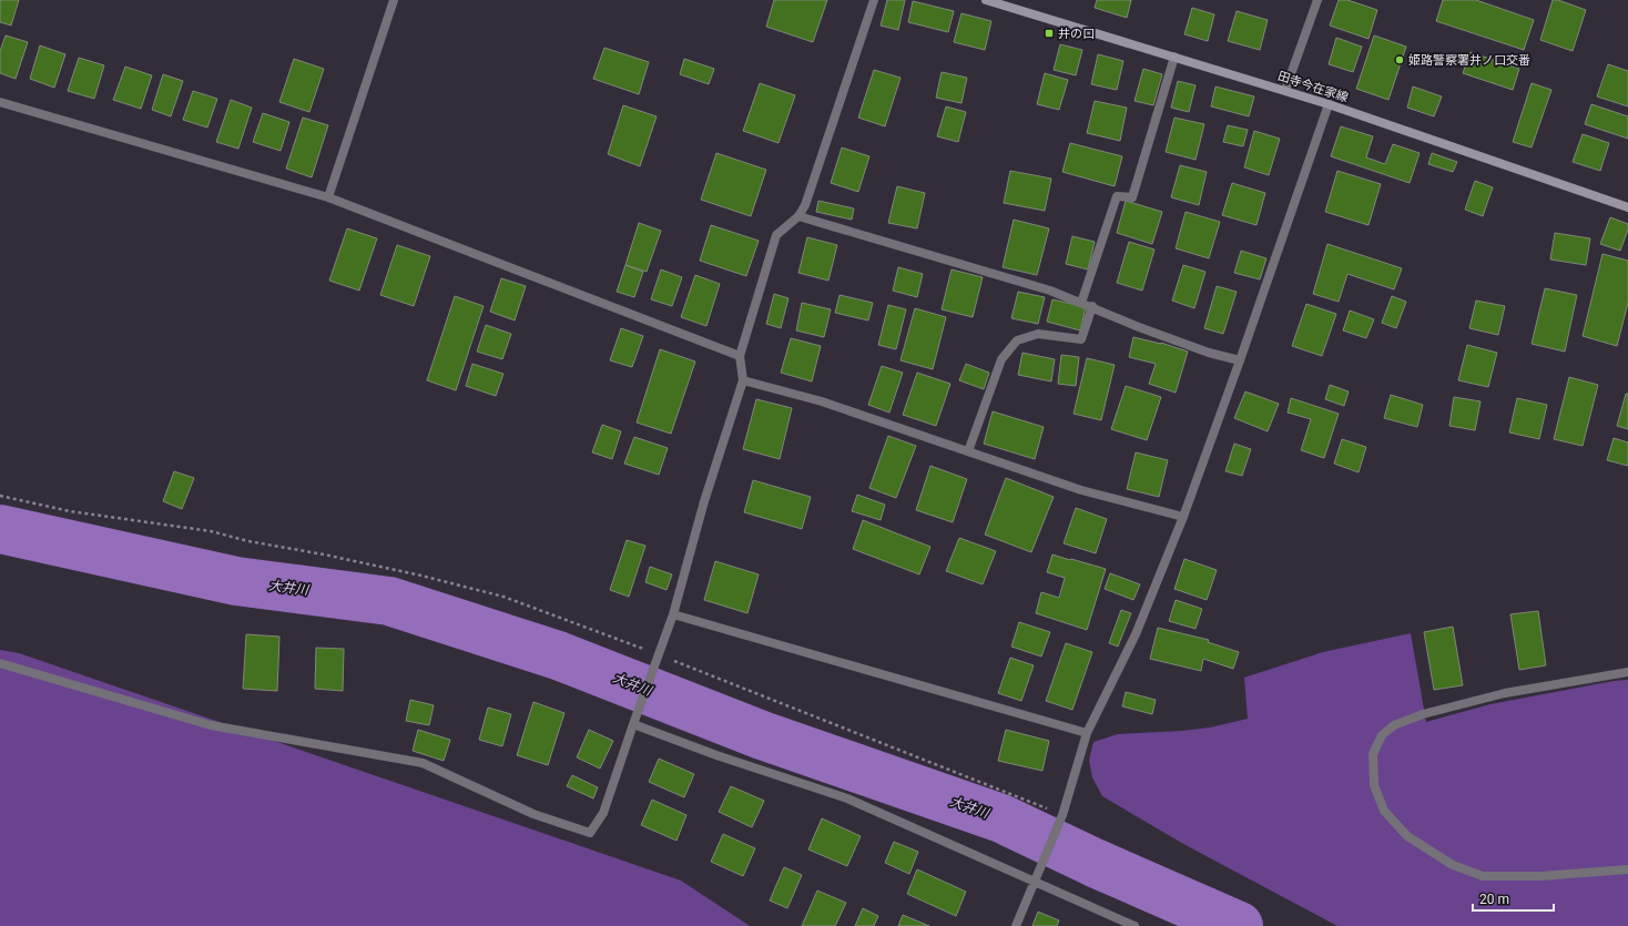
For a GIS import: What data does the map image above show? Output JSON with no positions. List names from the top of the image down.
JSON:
{
  "streets": {
    "main road": ["田寺今在家線"]
  },
  "water": ["大井川"],
  "places": {
    "transit": ["井の口"],
    "other": ["姫路警察署井ノ口交番"]
  },
  "scale_bar": "20 m"
}
